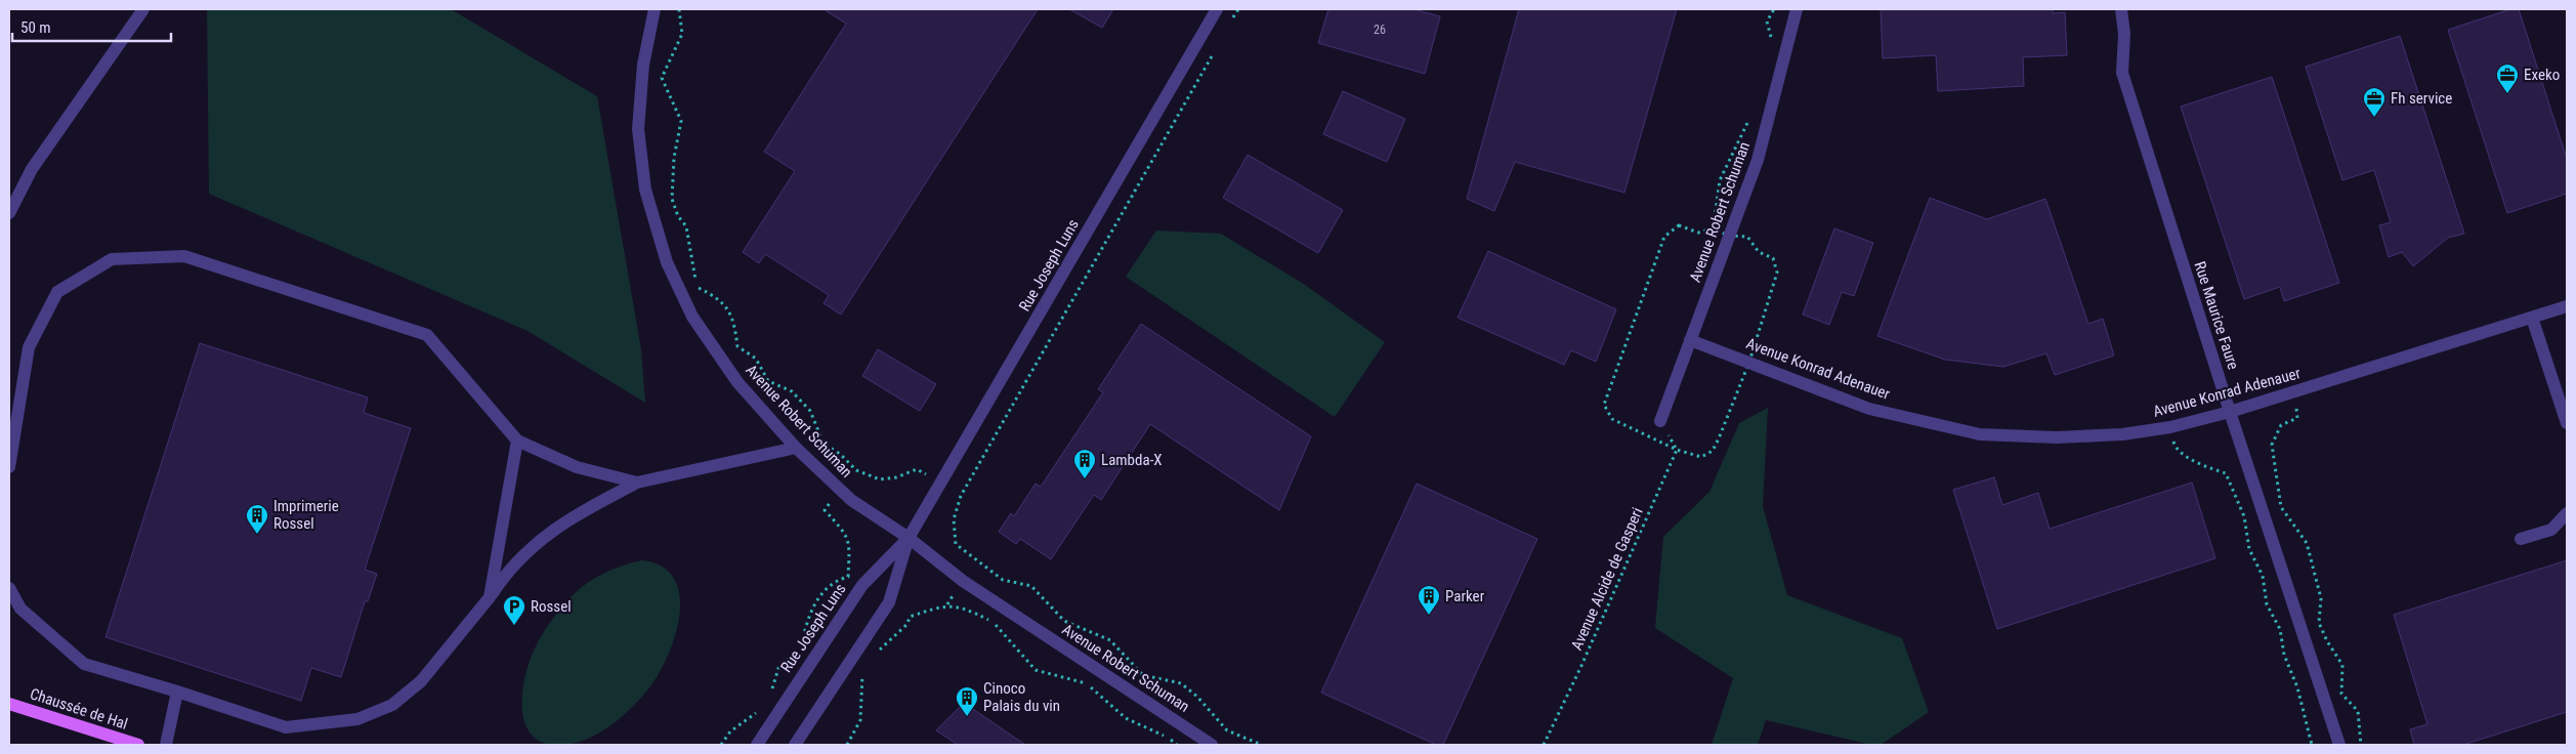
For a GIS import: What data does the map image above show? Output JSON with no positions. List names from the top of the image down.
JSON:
{
  "streets": {
    "main road": ["Chaussée de Hal"],
    "street": [
      "Avenue Robert Schuman",
      "Rue Joseph Luns",
      "Rue Maurice Faure",
      "Avenue Konrad Adenauer"
    ],
    "path": ["Avenue Alcide de Gasperi"]
  },
  "crossings": [
    ["Avenue Robert Schuman", "Rue Joseph Luns"],
    ["Avenue Robert Schuman", "Avenue Konrad Adenauer"],
    ["Avenue Robert Schuman", "Avenue Alcide de Gasperi"],
    ["Rue Maurice Faure", "Avenue Konrad Adenauer"]
  ],
  "places": {
    "office": ["Exeko", "Fh service"],
    "building": [
      "Lambda-X",
      "Imprimerie Rossel",
      "Parker",
      "Cinoco Palais du vin"
    ],
    "parking": ["Rossel"]
  },
  "house_numbers": ["26"],
  "scale_bar": "50 m"
}
